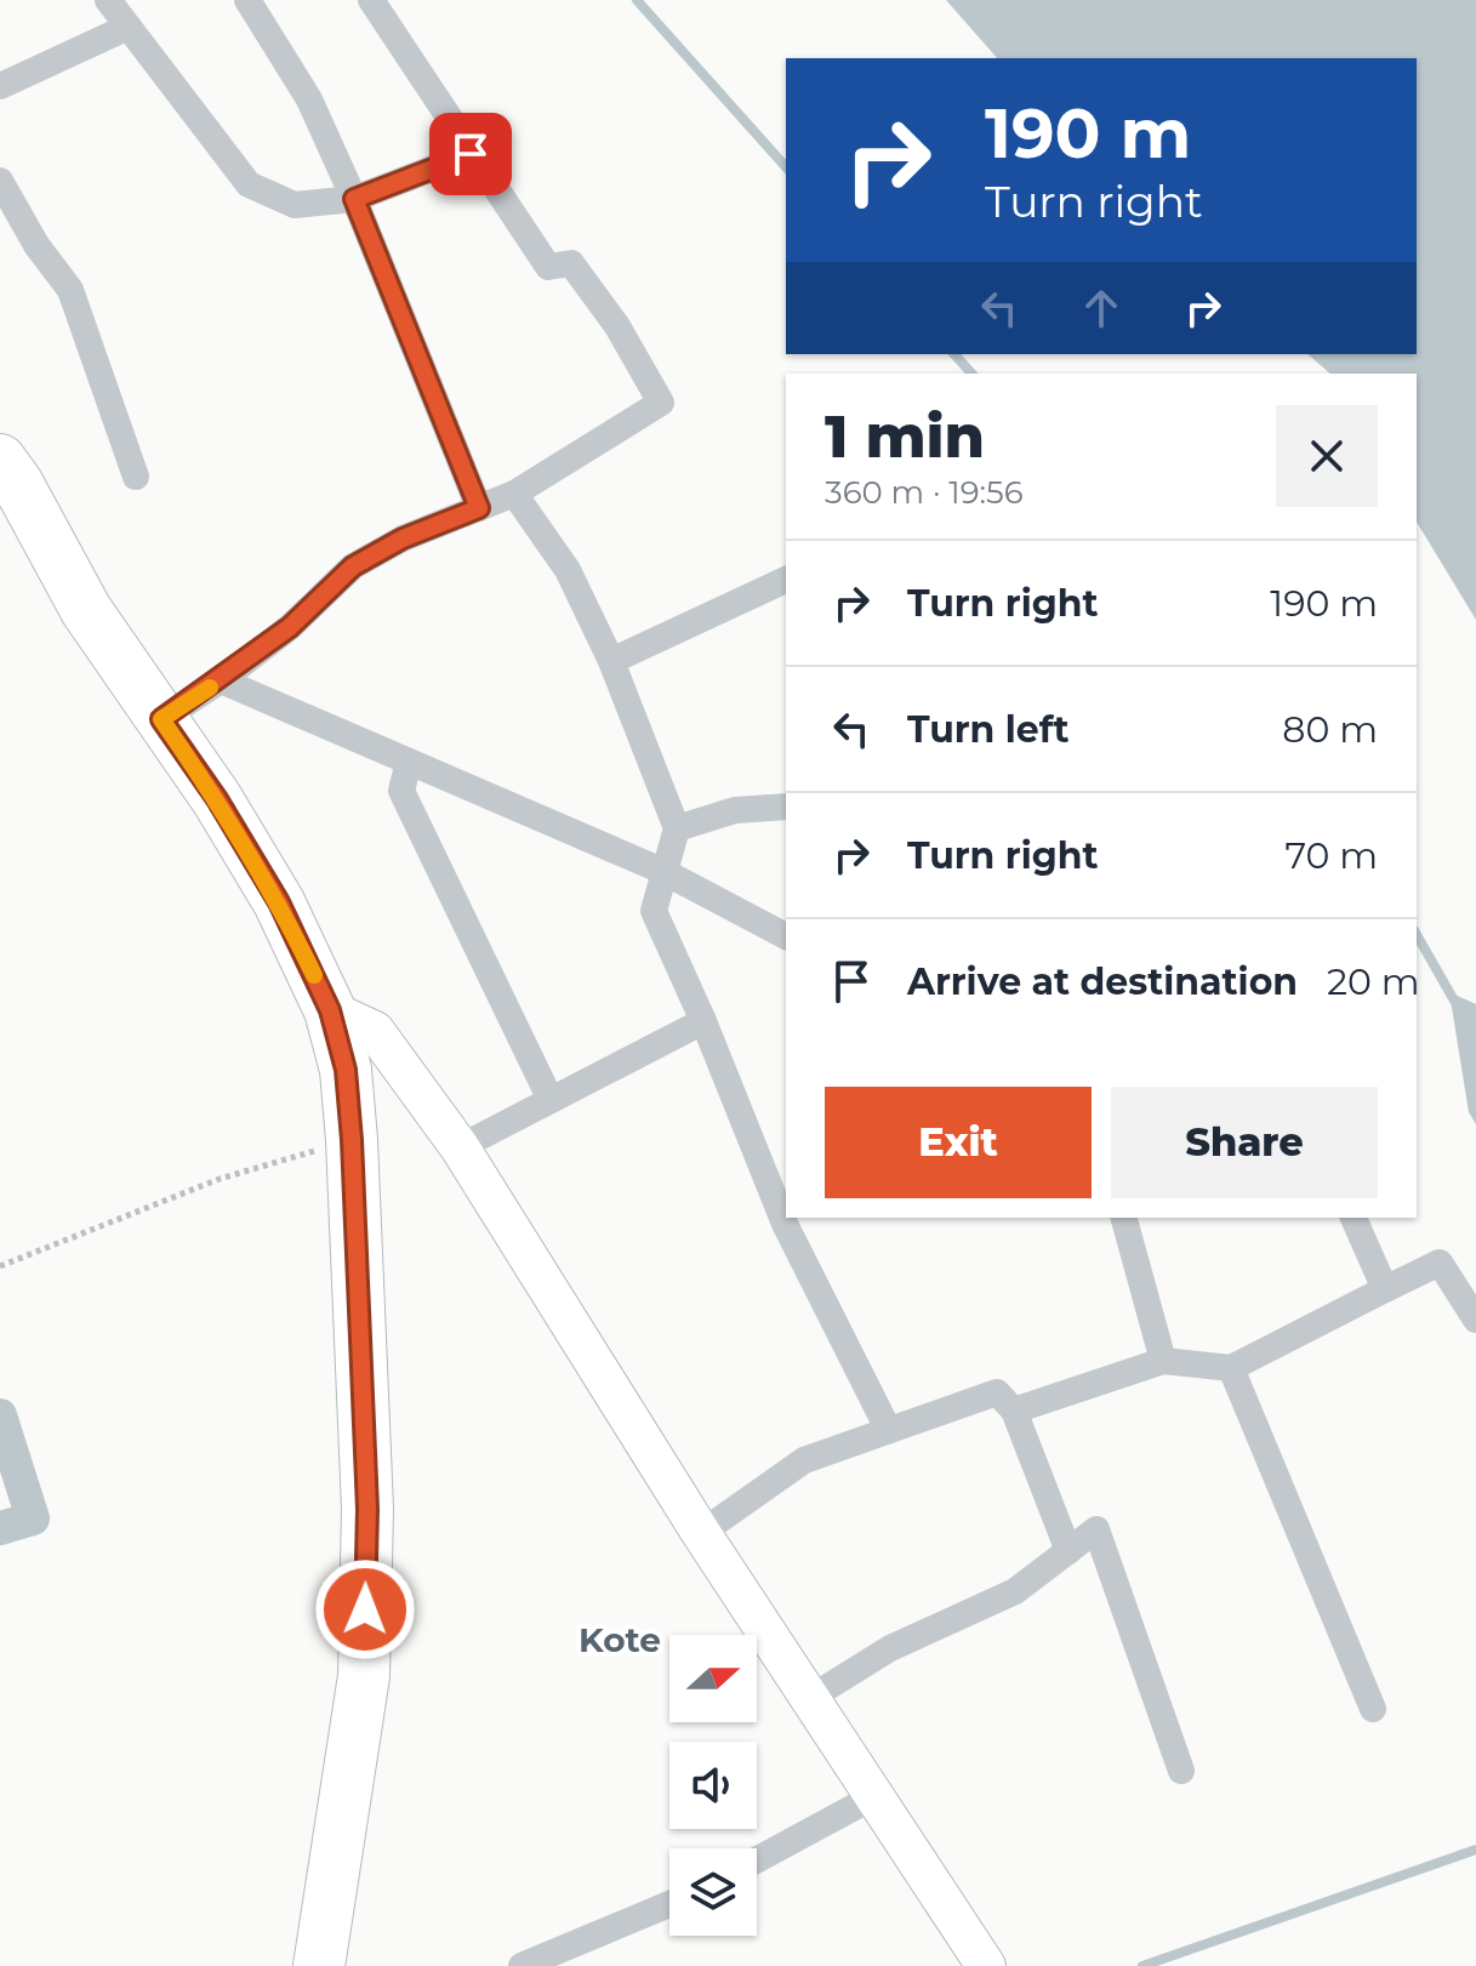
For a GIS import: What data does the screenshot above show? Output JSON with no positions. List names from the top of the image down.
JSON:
{
  "districts": ["Kote"],
  "north": "right",
  "page": {
    "turn": ["190 m", "Turn right"],
    "heading": ["1 min", "360 m · 19:56"],
    "list": [
      {
        "name": "Turn right",
        "value": "190 m"
      },
      {
        "name": "Turn left",
        "value": "80 m"
      },
      {
        "name": "Turn right",
        "value": "70 m"
      },
      {
        "name": "Arrive at destination",
        "value": "20 m"
      }
    ],
    "buttons": ["Exit", "Share"]
  }
}
